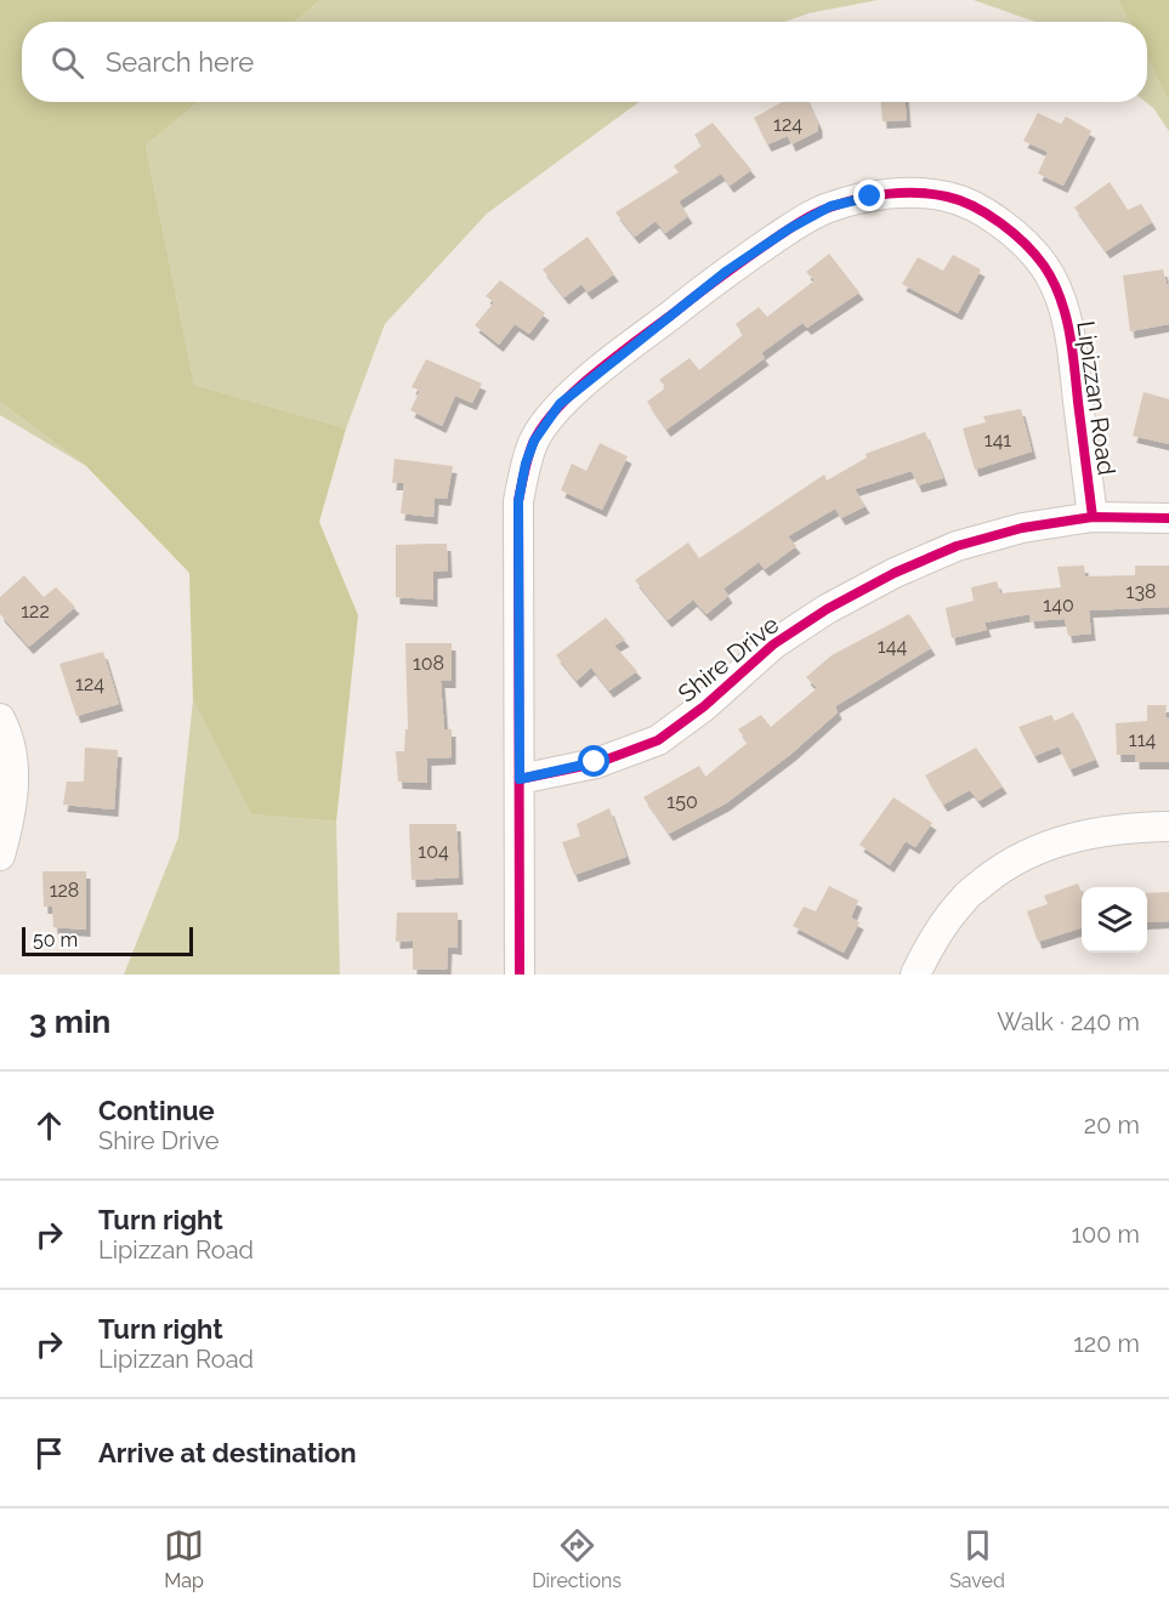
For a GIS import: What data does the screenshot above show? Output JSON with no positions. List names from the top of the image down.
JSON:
{
  "streets": {
    "street": ["Lipizzan Road", "Shire Drive"]
  },
  "crossings": [
    ["Lipizzan Road", "Shire Drive"]
  ],
  "house_numbers": [
    "124",
    "141",
    "138",
    "140",
    "122",
    "144",
    "108",
    "124",
    "114",
    "150",
    "104",
    "128"
  ],
  "scale_bar": "50 m",
  "page": {
    "search": "Search here",
    "scale": "50 m",
    "heading": ["3 min", "Walk · 240 m"],
    "list": [
      ["Continue", "Shire Drive", "20 m"],
      ["Turn right", "Lipizzan Road", "100 m"],
      ["Turn right", "Lipizzan Road", "120 m"],
      "Arrive at destination"
    ],
    "nav": ["Map", "Directions", "Saved"]
  }
}
